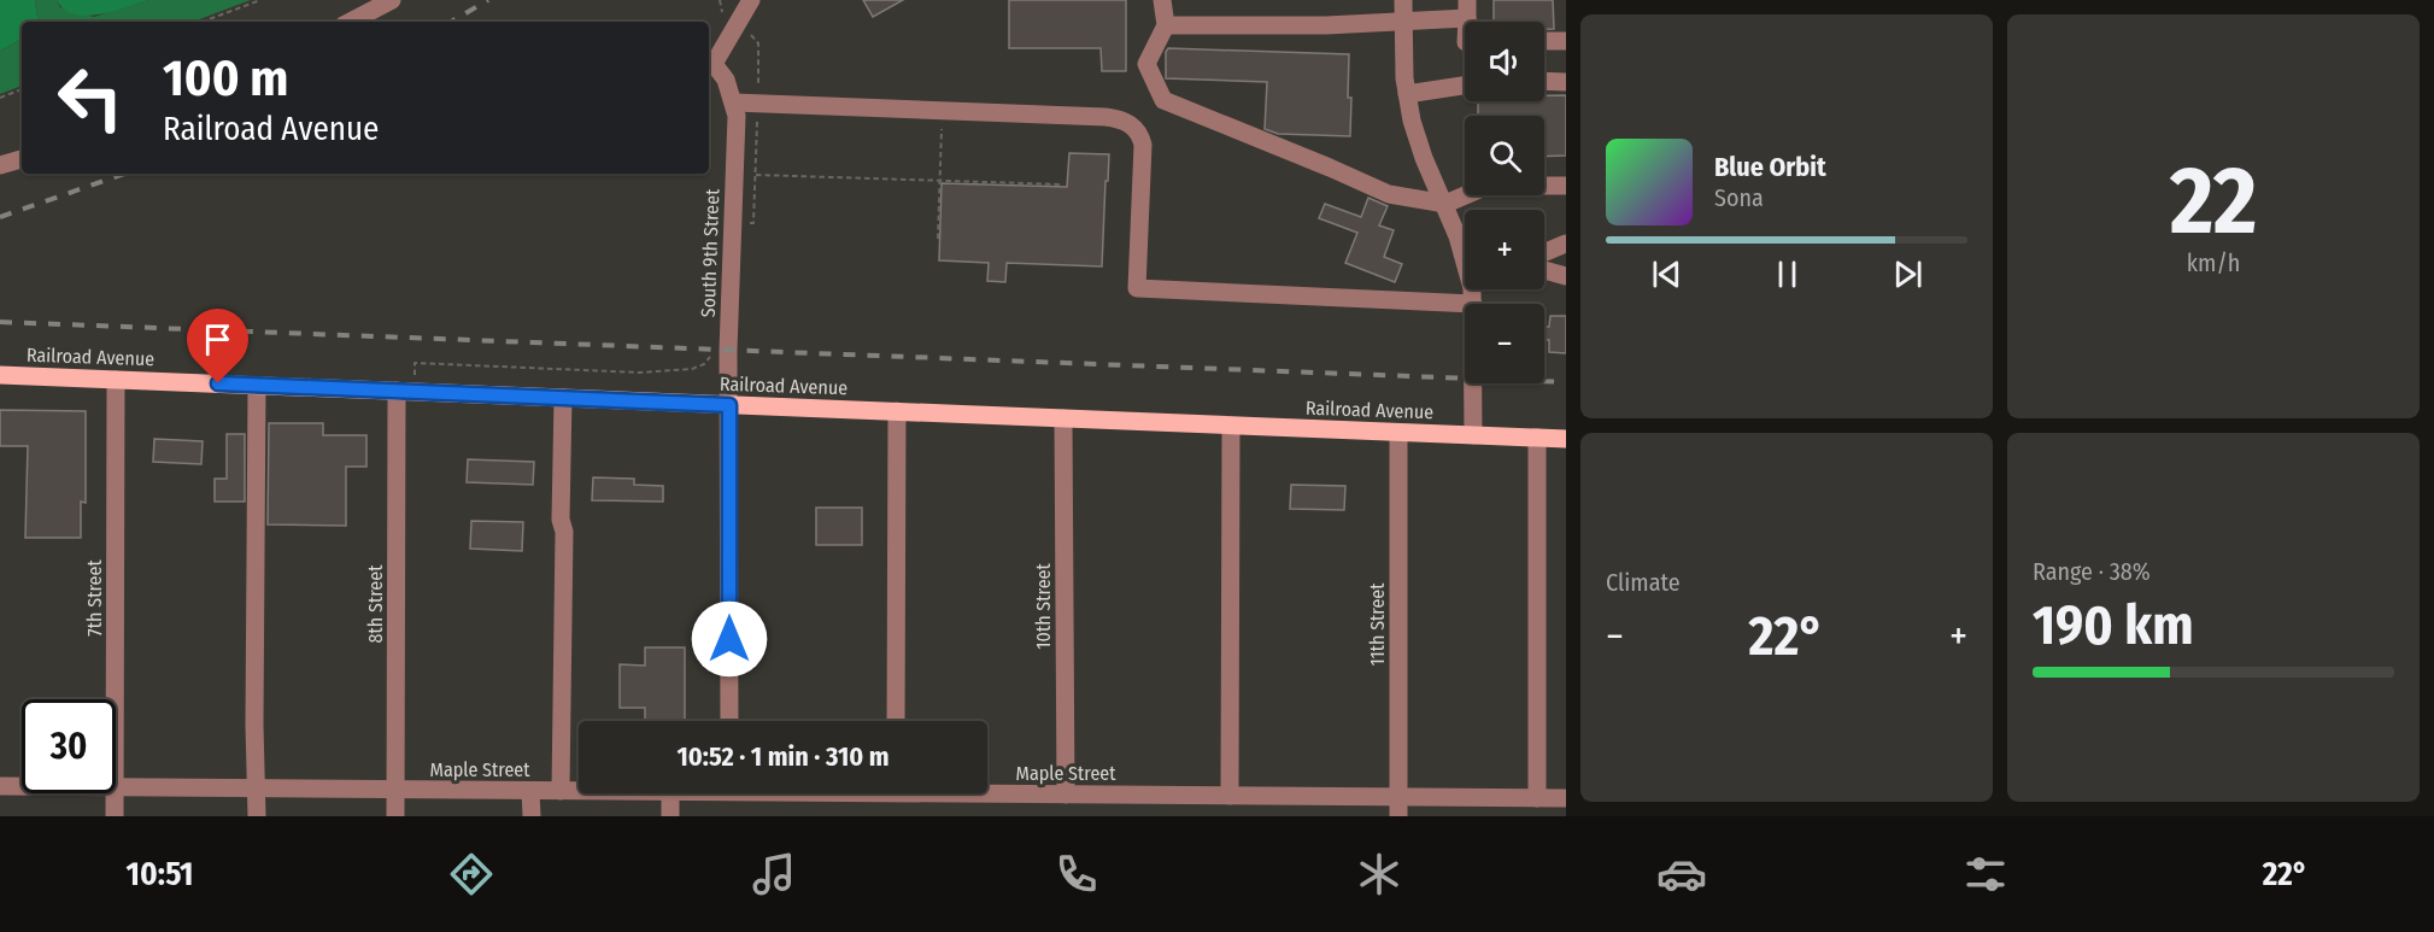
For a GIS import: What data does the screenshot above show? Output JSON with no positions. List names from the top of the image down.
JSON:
{
  "streets": {
    "main road": ["Railroad Avenue"],
    "street": [
      "South 9th Street",
      "7th Street",
      "8th Street",
      "10th Street",
      "11th Street",
      "Maple Street"
    ]
  },
  "crossings": [
    ["South 9th Street", "Railroad Avenue"],
    ["Railroad Avenue", "7th Street"],
    ["Railroad Avenue", "8th Street"],
    ["Railroad Avenue", "10th Street"],
    ["Railroad Avenue", "11th Street"],
    ["8th Street", "Maple Street"],
    ["10th Street", "Maple Street"],
    ["11th Street", "Maple Street"]
  ],
  "page": {
    "tile": [
      ["22", "km/h"],
      "Climate",
      ["Range · 38%", "190 km"]
    ],
    "map_buttons": ["+", "−"],
    "turn": ["100 m", "Railroad Avenue"],
    "song": ["Blue Orbit", "Sona"],
    "heat": ["−", "22°", "+"],
    "limit": "30",
    "trip": "10:52 · 1 min · 310 m",
    "tabs": ["10:51", "22°"]
  }
}
